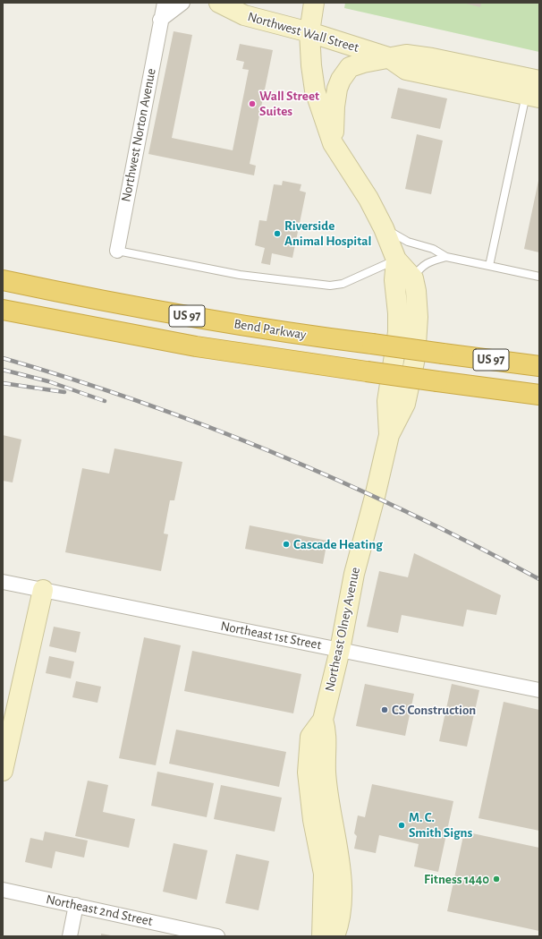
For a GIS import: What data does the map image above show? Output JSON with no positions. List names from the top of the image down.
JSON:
{
  "streets": {
    "highway": ["US 97", "Bend Parkway"],
    "main road": ["Northwest Wall Street", "Northeast Olney Avenue"],
    "street": ["Northwest Norton Avenue", "Northeast 1st Street", "Northeast 2nd Street"]
  },
  "crossings": [
    ["Northeast Olney Avenue", "Northeast 1st Street"]
  ],
  "places": [
    "Wall Street Suites",
    "Riverside Animal Hospital",
    "Cascade Heating",
    "CS Construction",
    "M. C. Smith Signs",
    "Fitness 1440"
  ]
}
